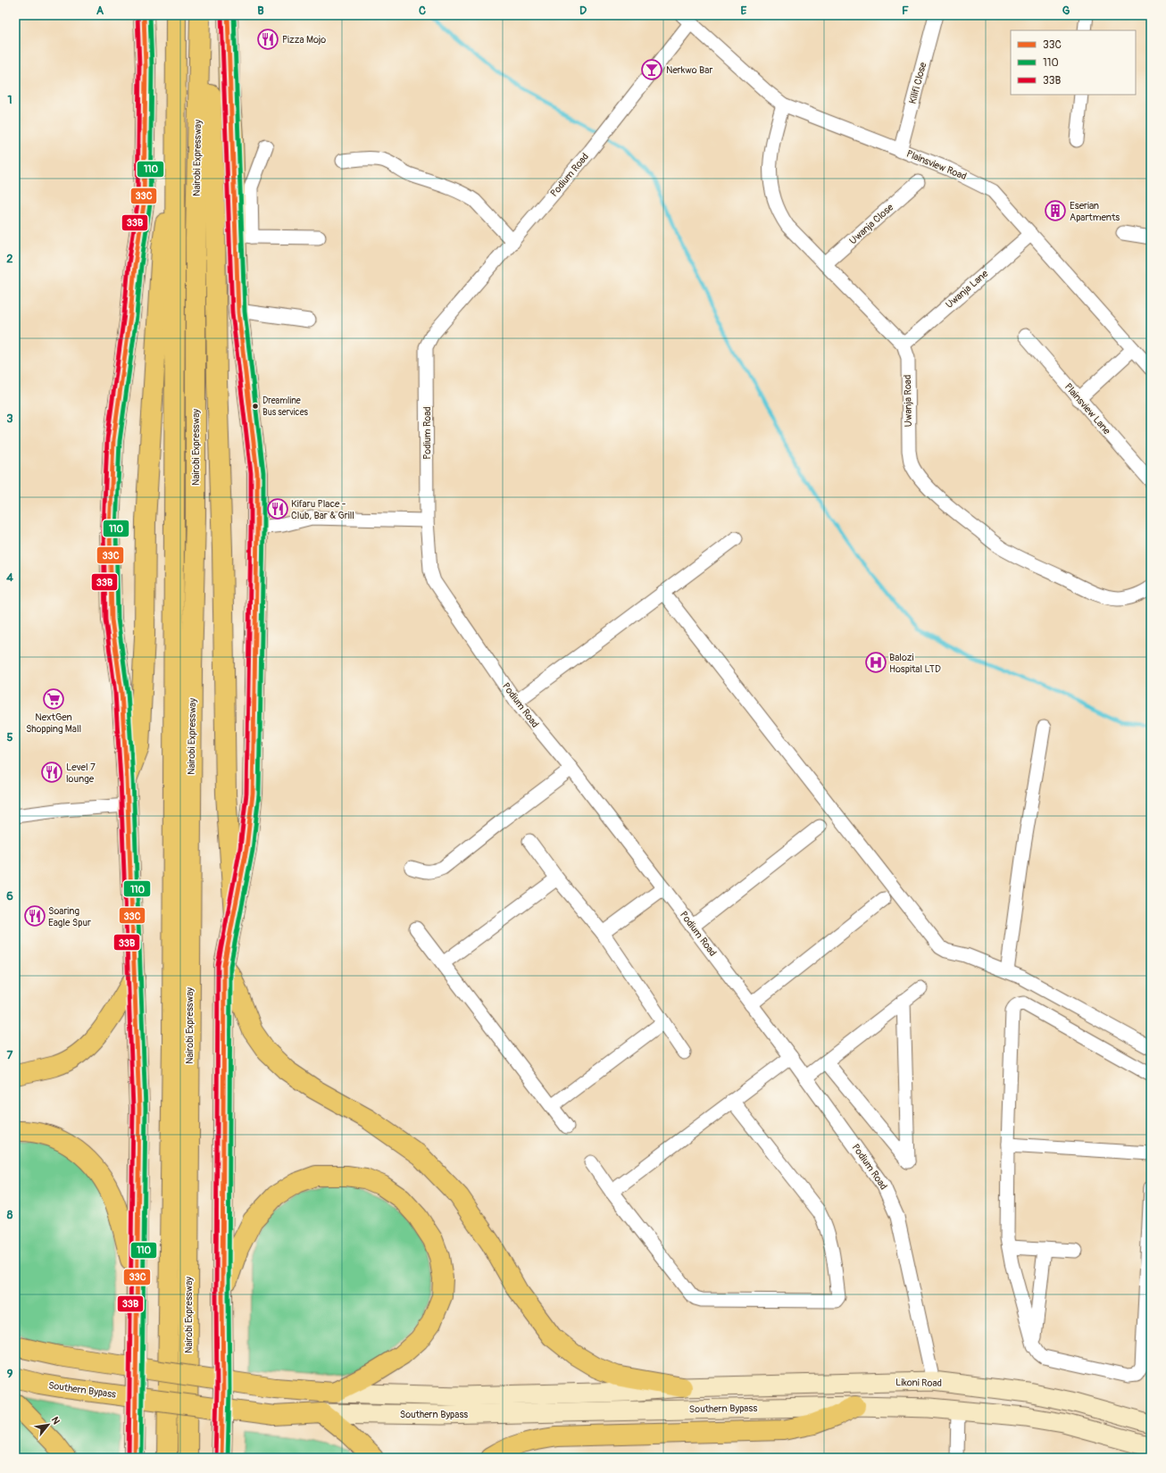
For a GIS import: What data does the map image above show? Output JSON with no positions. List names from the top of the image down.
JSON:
{
  "streets": {
    "highway": ["Nairobi Expressway", "Southern Bypass"],
    "main road": ["Likoni Road"],
    "street": [
      "Kilifi Close",
      "Plainsview Road",
      "Podium Road",
      "Uwanja Close",
      "Uwanja Lane",
      "Uwanja Road",
      "Plainsview Lane"
    ]
  },
  "crossings": [
    ["Kilifi Close", "Plainsview Road"],
    ["Plainsview Road", "Podium Road"],
    ["Plainsview Road", "Uwanja Lane"],
    ["Podium Road", "Likoni Road"],
    ["Uwanja Lane", "Uwanja Road"],
    ["Likoni Road", "Southern Bypass"]
  ],
  "places": {
    "restaurant": [
      "Pizza Mojo",
      "Kifaru Place - Club, Bar & Grill",
      "Level 7 lounge",
      "Soaring Eagle Spur"
    ],
    "bar": ["Nerkwo Bar"],
    "building": ["Eserian Apartments"],
    "other": ["Dreamline Bus services"],
    "hospital": ["Balozi Hospital LTD"],
    "supermarket": ["NextGen Shopping Mall"]
  },
  "lines": ["transit line 33C", "transit line 110", "transit line 33B"],
  "legend": ["33C", "110", "33B"],
  "north": "top right",
  "grid": {
    "columns": [
      "A",
      "B",
      "C",
      "D",
      "E",
      "F",
      "G"
    ],
    "rows": [
      "1",
      "2",
      "3",
      "4",
      "5",
      "6",
      "7",
      "8",
      "9"
    ]
  }
}
